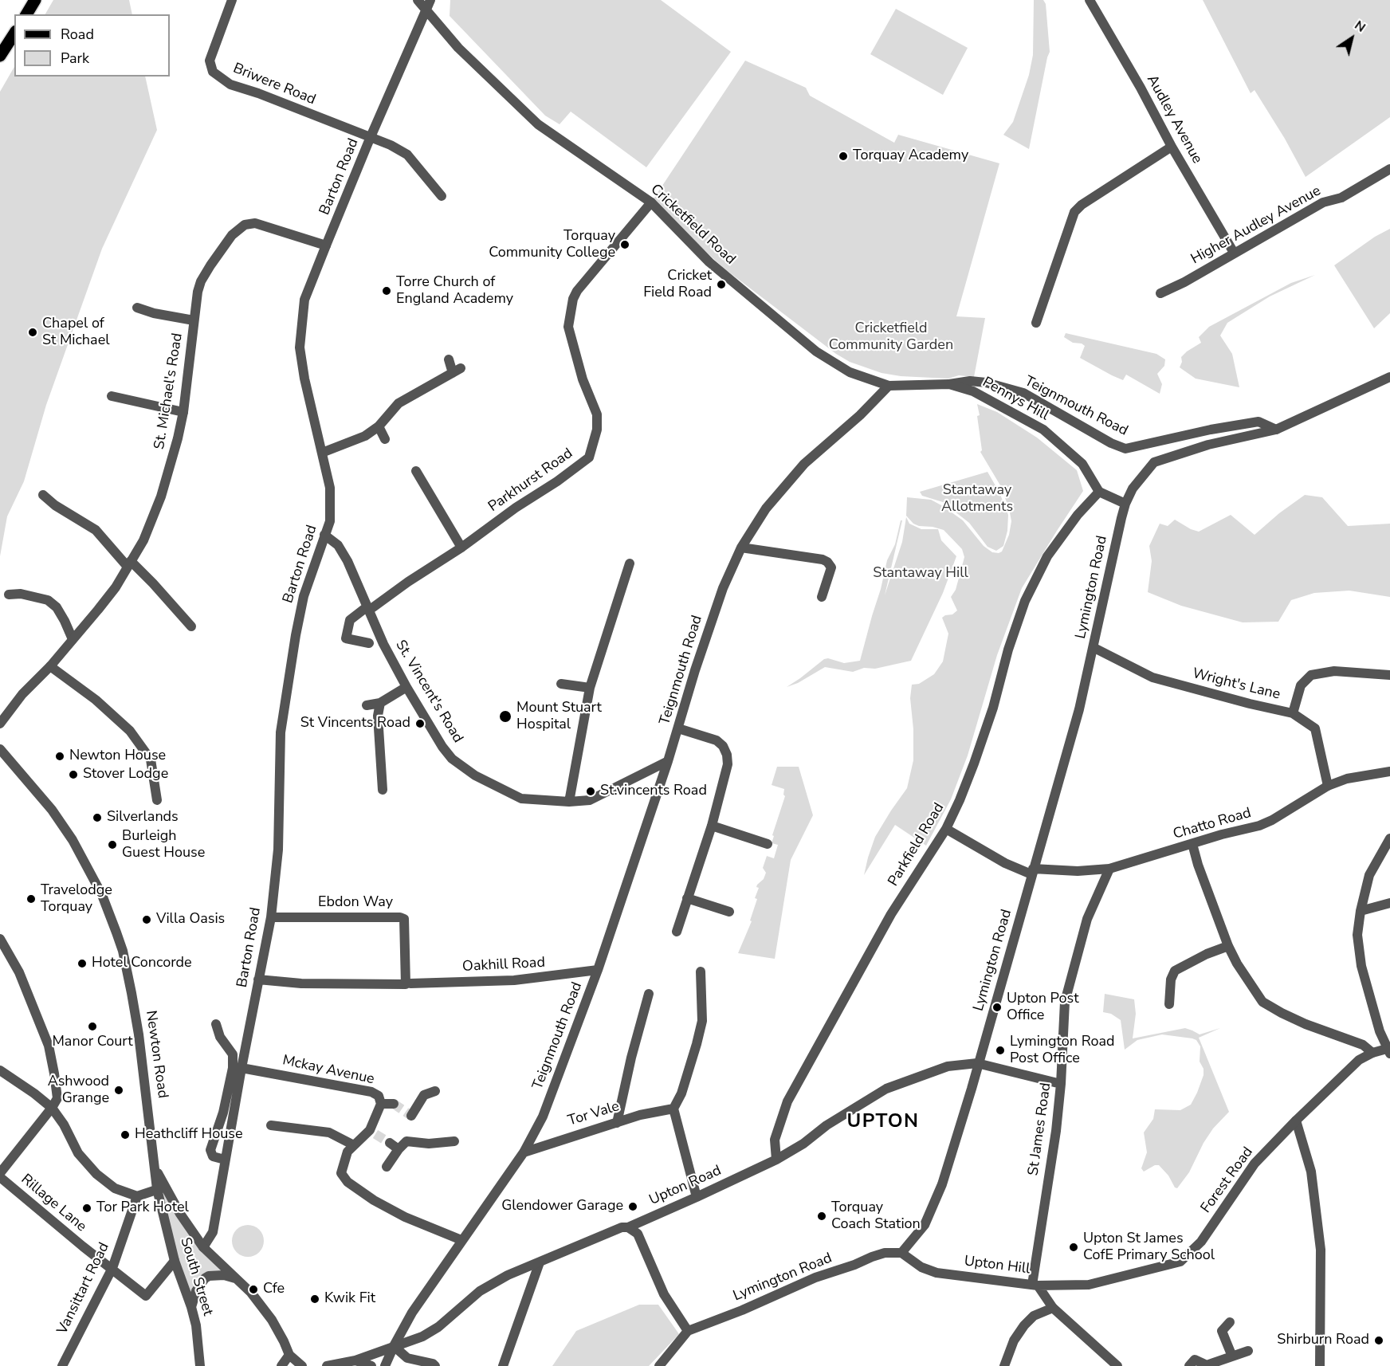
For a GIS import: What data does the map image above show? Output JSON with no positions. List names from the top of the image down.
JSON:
{
  "streets": {
    "street": [
      "Briwere Road",
      "Audley Avenue",
      "Barton Road",
      "Cricketfield Road",
      "Higher Audley Avenue",
      "St. Michael's Road",
      "Pennys Hill",
      "Teignmouth Road",
      "Parkhurst Road",
      "Lymington Road",
      "Wright's Lane",
      "St. Vincent's Road",
      "Chatto Road",
      "Parkfield Road",
      "Ebdon Way",
      "Oakhill Road",
      "Newton Road",
      "Mckay Avenue",
      "Tor Vale",
      "St James Road",
      "Forest Road",
      "Upton Road",
      "Rillage Lane",
      "Upton Hill",
      "South Street",
      "Vansittart Road"
    ]
  },
  "crossings": [
    ["Briwere Road", "Barton Road"],
    ["Audley Avenue", "Higher Audley Avenue"],
    ["Barton Road", "Cricketfield Road"],
    ["Barton Road", "St. Michael's Road"],
    ["Barton Road", "St. Vincent's Road"],
    ["Barton Road", "Ebdon Way"],
    ["Barton Road", "Oakhill Road"],
    ["Barton Road", "Newton Road"],
    ["Barton Road", "Mckay Avenue"],
    ["Cricketfield Road", "Teignmouth Road"],
    ["Cricketfield Road", "Parkhurst Road"],
    ["Pennys Hill", "Teignmouth Road"],
    ["Pennys Hill", "Parkfield Road"],
    ["Teignmouth Road", "Lymington Road"],
    ["Teignmouth Road", "St. Vincent's Road"],
    ["Teignmouth Road", "Oakhill Road"],
    ["Teignmouth Road", "Mckay Avenue"],
    ["Teignmouth Road", "Tor Vale"],
    ["Teignmouth Road", "Upton Road"],
    ["Parkhurst Road", "St. Vincent's Road"],
    ["Lymington Road", "Wright's Lane"],
    ["Lymington Road", "Chatto Road"],
    ["Lymington Road", "Upton Road"],
    ["Lymington Road", "Upton Hill"],
    ["Wright's Lane", "Chatto Road"],
    ["Chatto Road", "Parkfield Road"],
    ["Chatto Road", "St James Road"],
    ["Parkfield Road", "Upton Road"],
    ["Ebdon Way", "Oakhill Road"],
    ["Newton Road", "South Street"],
    ["St James Road", "Forest Road"],
    ["St James Road", "Upton Road"],
    ["St James Road", "Upton Hill"],
    ["Forest Road", "Upton Hill"],
    ["Rillage Lane", "South Street"],
    ["Rillage Lane", "Vansittart Road"]
  ],
  "districts": ["UPTON"],
  "parks": ["Cricketfield Community Garden", "Stantaway Allotments", "Stantaway Hill"],
  "places": [
    "Torquay Academy",
    "Torquay Community College",
    "Cricket Field Road",
    "Torre Church of England Academy",
    "Chapel of St Michael",
    "Mount Stuart Hospital",
    "St Vincents Road",
    "Newton House",
    "Stover Lodge",
    "St.vincents Road",
    "Silverlands",
    "Burleigh Guest House",
    "Travelodge Torquay",
    "Villa Oasis",
    "Hotel Concorde",
    "Upton Post Office",
    "Manor Court",
    "Lymington Road Post Office",
    "Ashwood Grange",
    "Heathcliff House",
    "Glendower Garage",
    "Tor Park Hotel",
    "Torquay Coach Station",
    "Upton St James CofE Primary School",
    "Cfe",
    "Kwik Fit",
    "Shirburn Road"
  ],
  "legend": ["Road", "Park"],
  "north": "top right"
}
